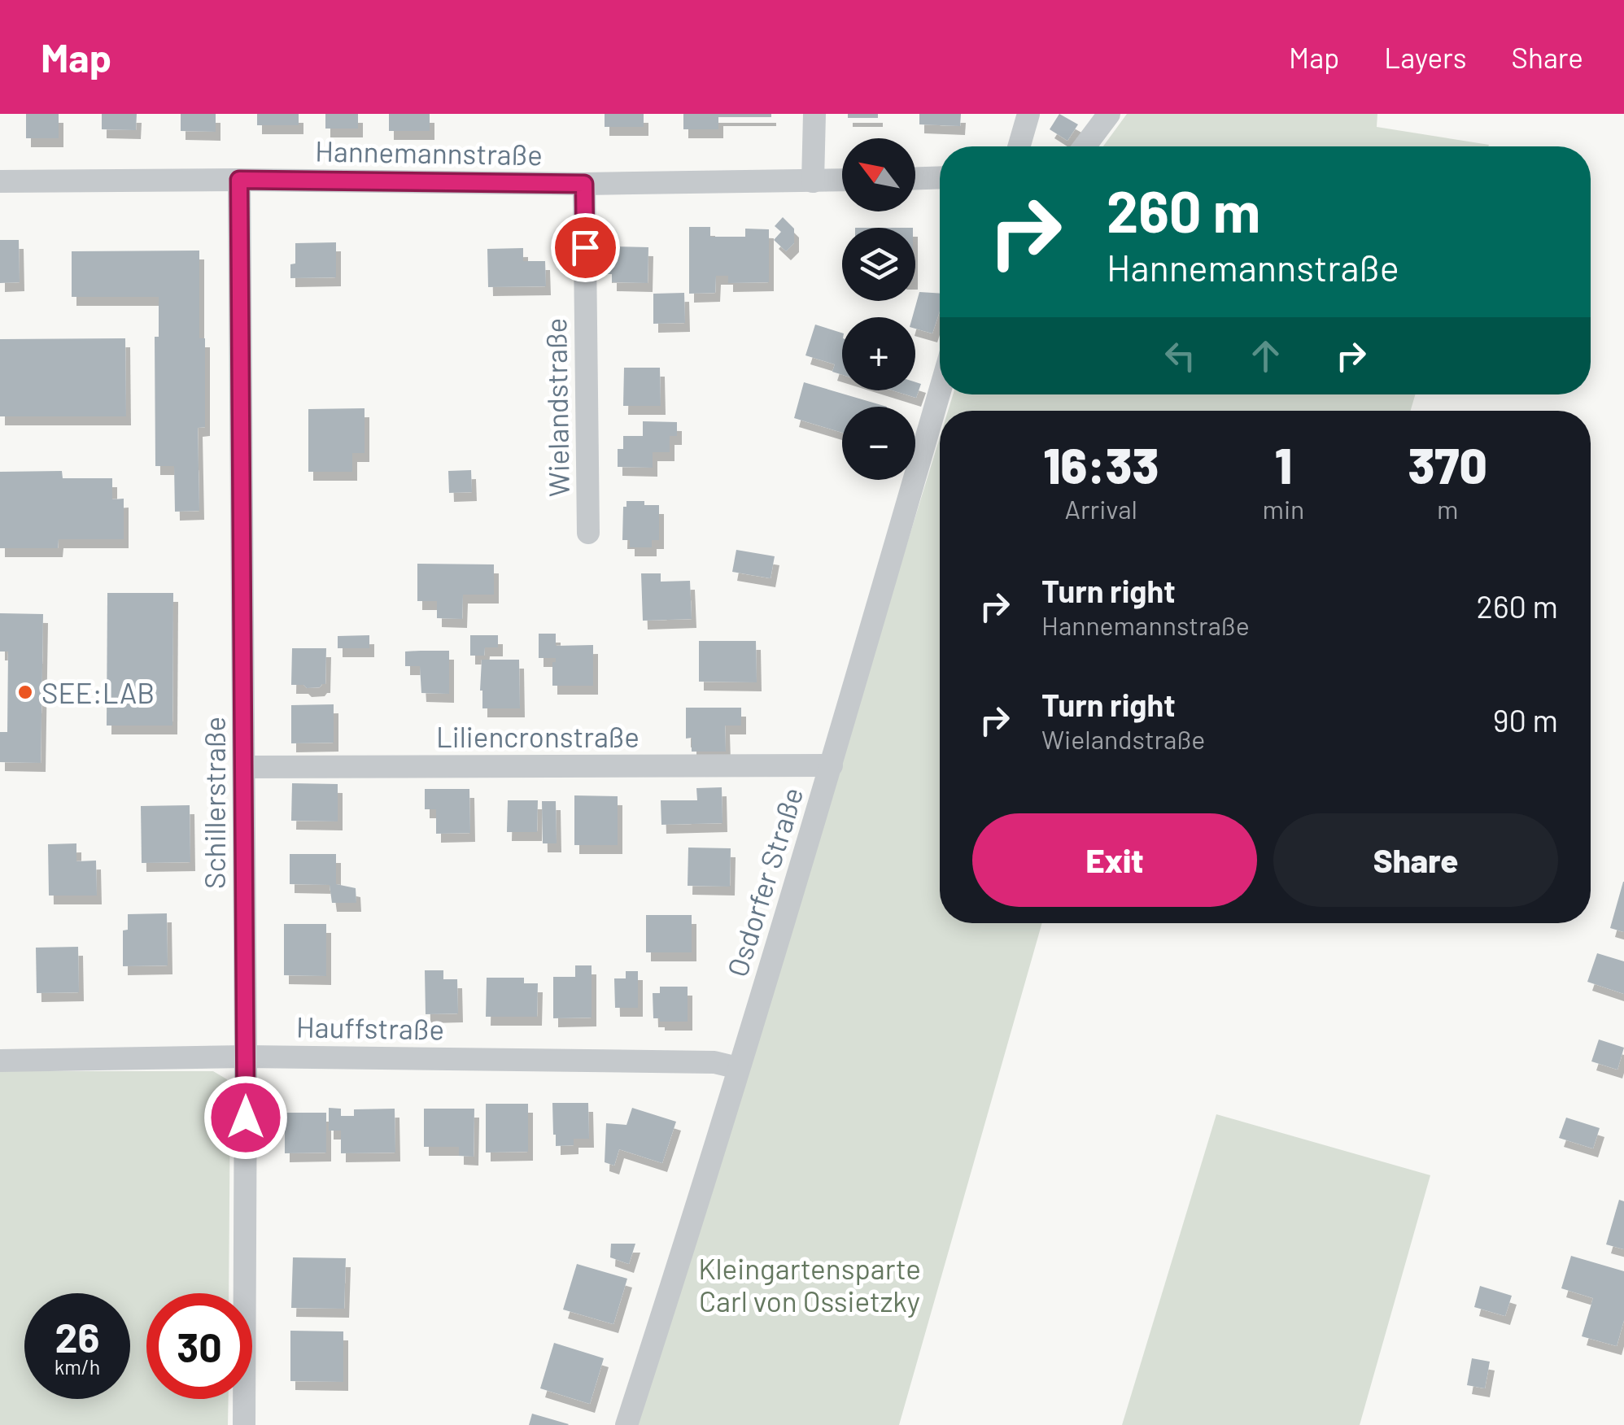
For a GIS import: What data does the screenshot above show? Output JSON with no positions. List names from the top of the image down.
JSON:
{
  "streets": {
    "street": [
      "Hannemannstraße",
      "Wielandstraße",
      "Liliencronstraße",
      "Schillerstraße",
      "Osdorfer Straße",
      "Hauffstraße"
    ]
  },
  "crossings": [
    ["Hannemannstraße", "Wielandstraße"],
    ["Hannemannstraße", "Schillerstraße"],
    ["Liliencronstraße", "Schillerstraße"],
    ["Liliencronstraße", "Osdorfer Straße"],
    ["Schillerstraße", "Hauffstraße"],
    ["Osdorfer Straße", "Hauffstraße"]
  ],
  "parks": ["Kleingartensparte Carl von Ossietzky"],
  "places": ["SEE:LAB"],
  "north": "top left",
  "page": {
    "header": "Map",
    "nav": ["Map", "Layers", "Share"],
    "map_buttons": ["+", "−"],
    "turn": ["260 m", "Hannemannstraße"],
    "eta": [
      "16:33",
      "Arrival",
      "1",
      "min",
      "370",
      "m"
    ],
    "list": [
      {
        "name": "Turn right",
        "note": "Hannemannstraße",
        "value": "260 m"
      },
      {
        "name": "Turn right",
        "note": "Wielandstraße",
        "value": "90 m"
      }
    ],
    "buttons": ["Exit", "Share"],
    "speed": "26 km/h",
    "limit": "30"
  }
}
